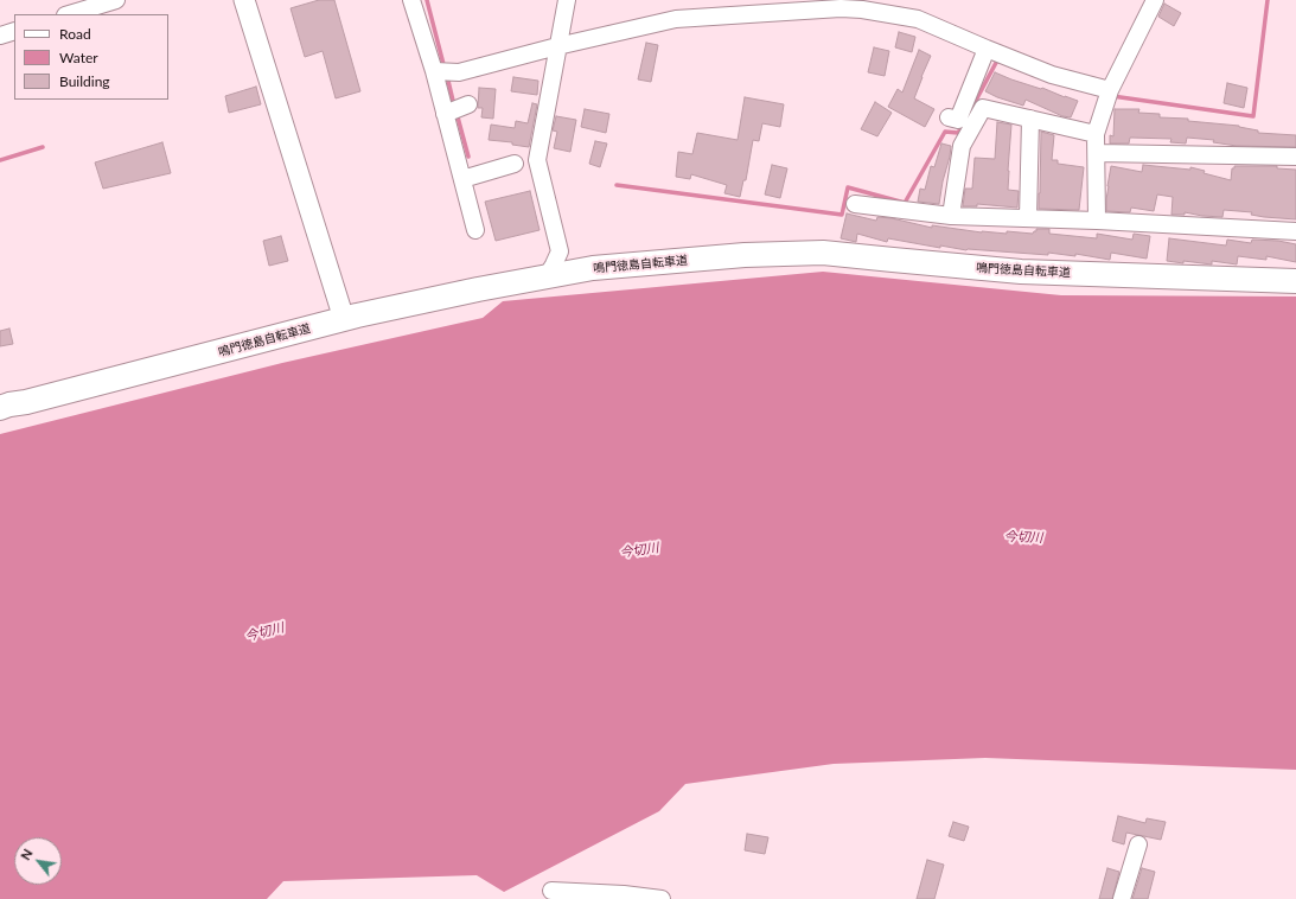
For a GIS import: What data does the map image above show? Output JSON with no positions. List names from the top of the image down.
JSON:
{
  "streets": {
    "main road": ["鳴門徳島自転車道"]
  },
  "water": ["今切川"],
  "legend": ["Road", "Water", "Building"],
  "north": "top left"
}
